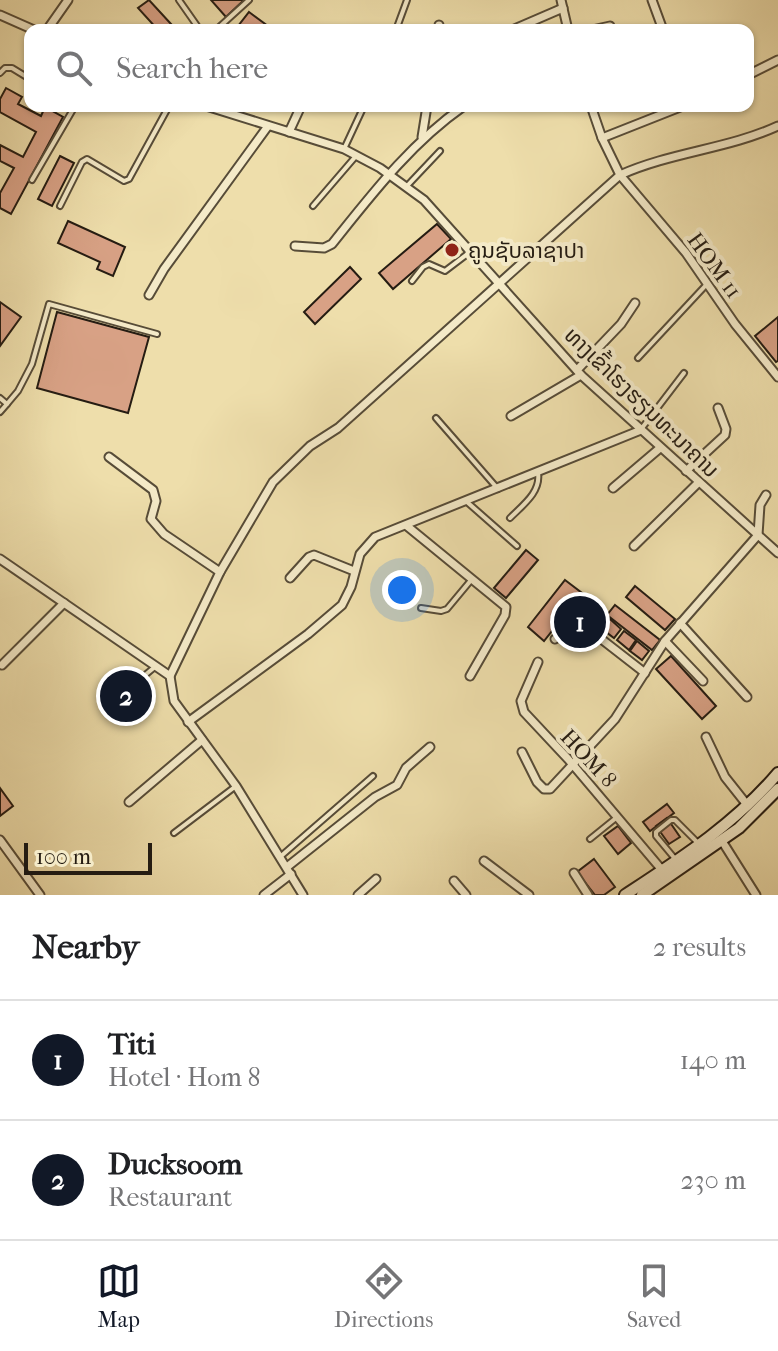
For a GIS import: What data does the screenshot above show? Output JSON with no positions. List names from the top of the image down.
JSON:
{
  "streets": {
    "street": ["HOM 11", "ທາງເຂົ້າໂຮງຮຽນທະນາຄານ", "HOM 8"]
  },
  "places": ["ຄູນຊັບລາຊາປາ"],
  "scale_bar": "100 m",
  "page": {
    "search": "Search here",
    "pins": ["1", "2"],
    "scale": "100 m",
    "heading": ["Nearby", "2 results"],
    "list": [
      {
        "mark": "1",
        "name": "Titi",
        "note": "Hotel · Hom 8",
        "value": "140 m"
      },
      {
        "mark": "2",
        "name": "Ducksoom",
        "note": "Restaurant",
        "value": "230 m"
      }
    ],
    "nav": ["Map", "Directions", "Saved"]
  }
}
